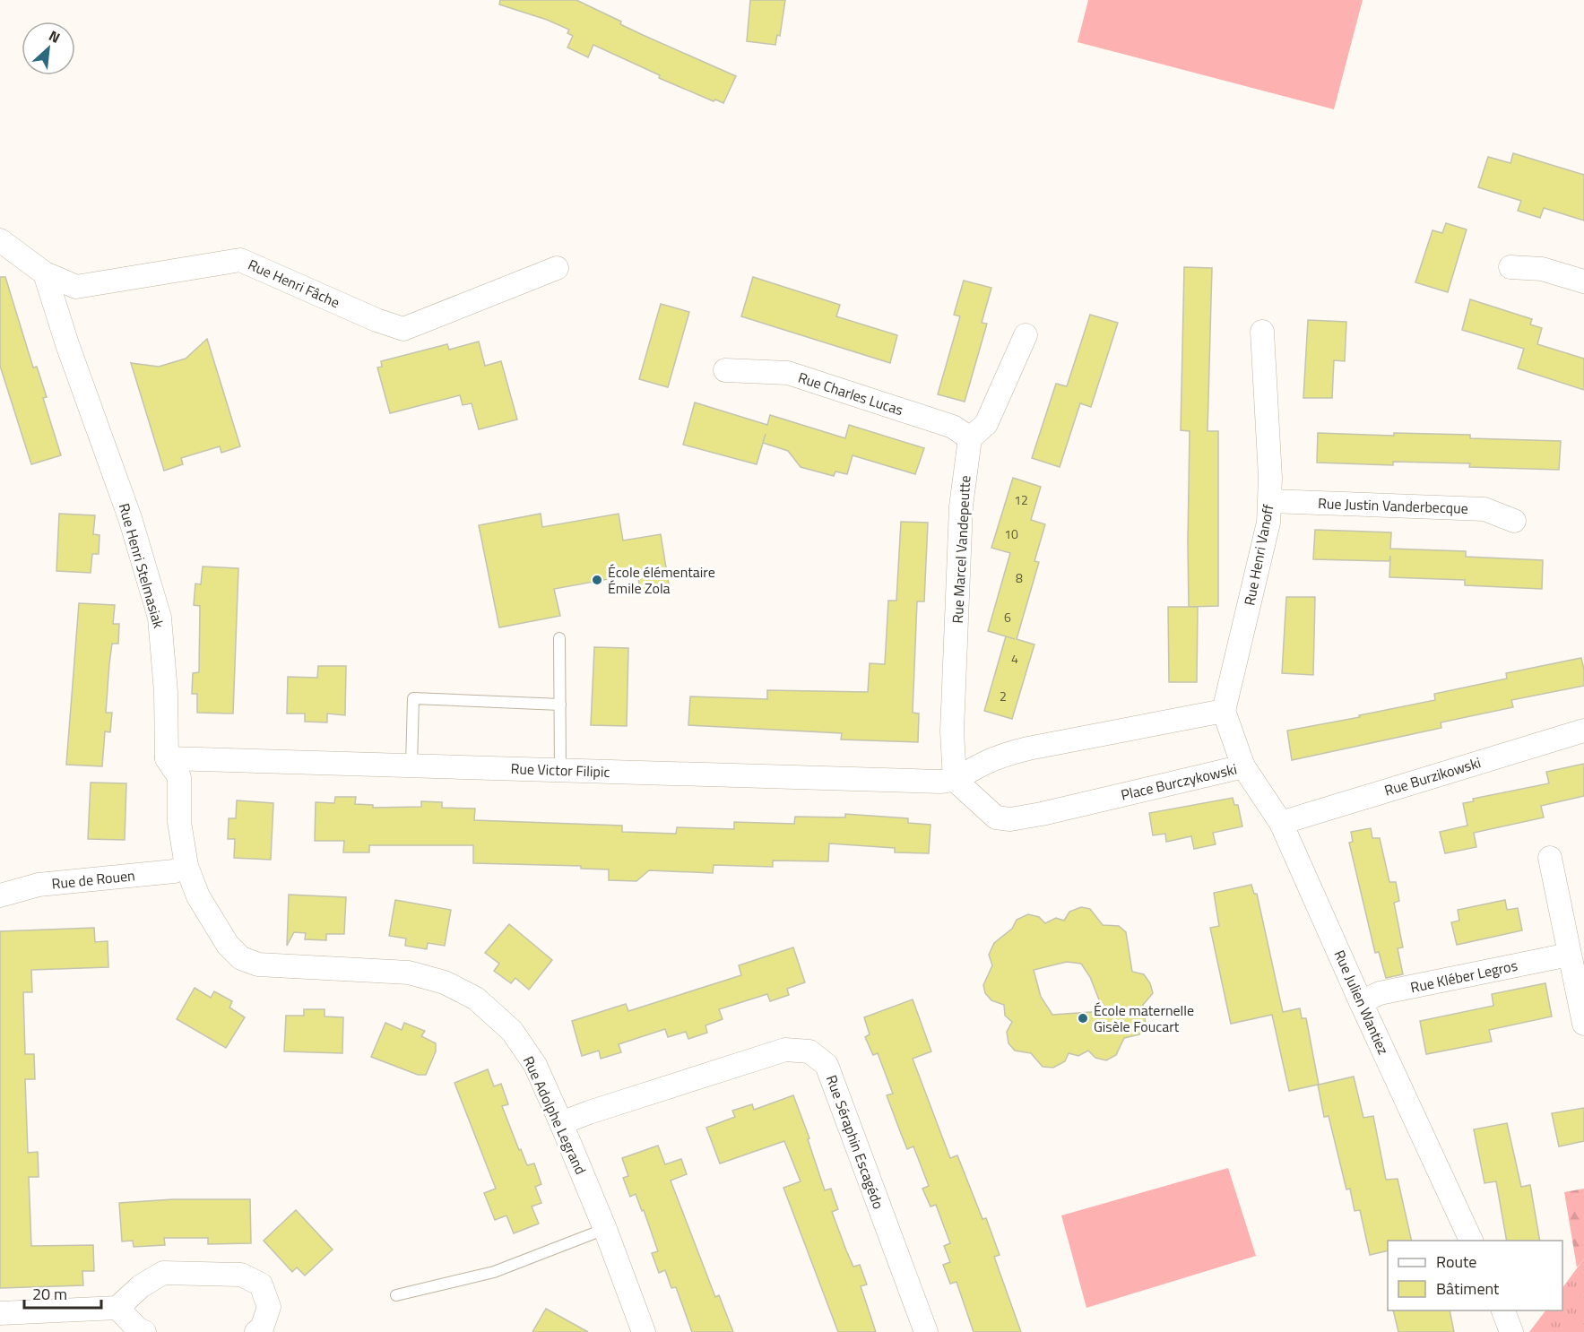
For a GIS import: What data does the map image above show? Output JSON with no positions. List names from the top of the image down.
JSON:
{
  "streets": {
    "street": [
      "Rue Henri Fâche",
      "Rue Charles Lucas",
      "Rue Justin Vanderbecque",
      "Rue Marcel Vandepeutte",
      "Rue Henri Vanoff",
      "Rue Henri Stelmasiak",
      "Rue Victor Filipic",
      "Rue Burzikowski",
      "Place Burczykowski",
      "Rue de Rouen",
      "Rue Kléber Legros",
      "Rue Julien Wantiez",
      "Rue Adolphe Legrand",
      "Rue Séraphin Escagédo"
    ]
  },
  "crossings": [
    ["Rue Henri Fâche", "Rue Henri Stelmasiak"],
    ["Rue Charles Lucas", "Rue Marcel Vandepeutte"],
    ["Rue Justin Vanderbecque", "Rue Henri Vanoff"],
    ["Rue Marcel Vandepeutte", "Rue Victor Filipic"],
    ["Rue Marcel Vandepeutte", "Place Burczykowski"],
    ["Rue Henri Vanoff", "Place Burczykowski"],
    ["Rue Henri Stelmasiak", "Rue Victor Filipic"],
    ["Rue Henri Stelmasiak", "Rue de Rouen"],
    ["Rue Henri Stelmasiak", "Rue Adolphe Legrand"],
    ["Rue Victor Filipic", "Place Burczykowski"],
    ["Rue Burzikowski", "Rue Julien Wantiez"],
    ["Place Burczykowski", "Rue Julien Wantiez"],
    ["Rue de Rouen", "Rue Adolphe Legrand"],
    ["Rue Kléber Legros", "Rue Julien Wantiez"],
    ["Rue Adolphe Legrand", "Rue Séraphin Escagédo"]
  ],
  "places": ["École élémentaire Émile Zola", "École maternelle Gisèle Foucart"],
  "house_numbers": [
    "12",
    "10",
    "8",
    "6",
    "4",
    "2"
  ],
  "legend": ["Route", "Bâtiment"],
  "scale_bar": "20 m",
  "north": "top right"
}
